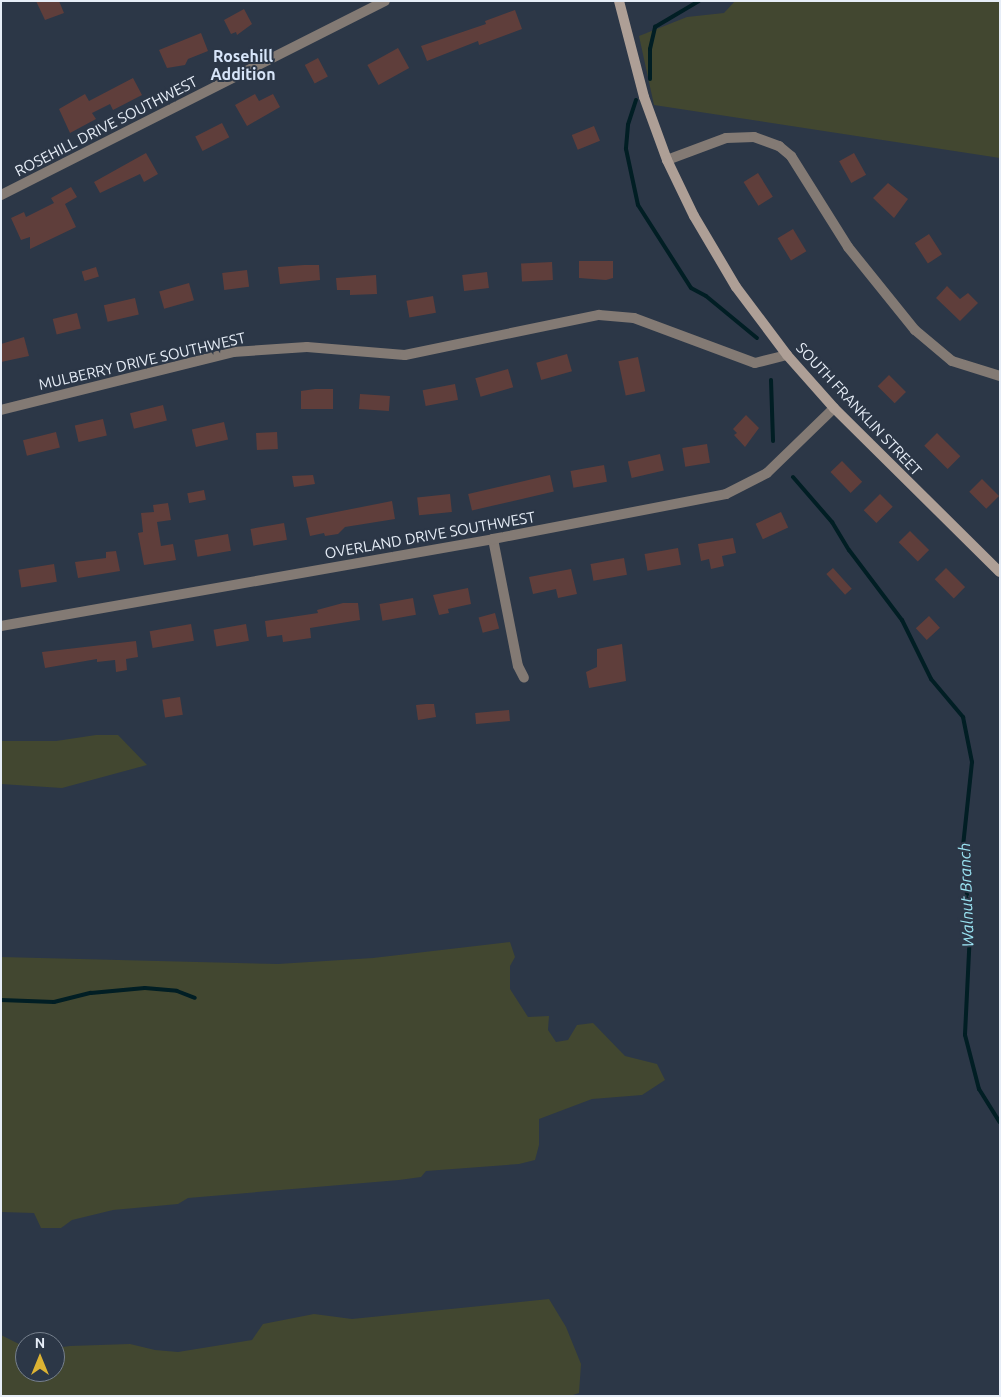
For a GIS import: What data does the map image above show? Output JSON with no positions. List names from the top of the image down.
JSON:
{
  "streets": {
    "main road": ["SOUTH FRANKLIN STREET"],
    "street": ["ROSEHILL DRIVE SOUTHWEST", "MULBERRY DRIVE SOUTHWEST", "OVERLAND DRIVE SOUTHWEST"]
  },
  "crossings": [
    ["MULBERRY DRIVE SOUTHWEST", "SOUTH FRANKLIN STREET"],
    ["SOUTH FRANKLIN STREET", "OVERLAND DRIVE SOUTHWEST"]
  ],
  "districts": ["Rosehill Addition"],
  "water": ["Walnut Branch"],
  "north": "top"
}
